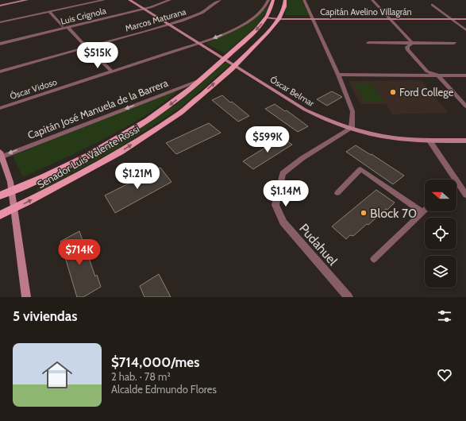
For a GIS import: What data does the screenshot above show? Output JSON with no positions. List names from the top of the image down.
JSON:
{
  "streets": {
    "main road": ["Senador Luis Valente Rossi"],
    "street": [
      "Capitán Avelino Villagrán",
      "Luis Crignola",
      "Marcos Maturana",
      "Óscar Vidoso",
      "Óscar Belmar",
      "Capitán José Manuela de la Barrera",
      "Pudahuel"
    ]
  },
  "crossings": [
    ["Capitán Avelino Villagrán", "Senador Luis Valente Rossi"],
    ["Luis Crignola", "Óscar Belmar"],
    ["Marcos Maturana", "Óscar Belmar"],
    ["Óscar Vidoso", "Óscar Belmar"],
    ["Óscar Belmar", "Senador Luis Valente Rossi"],
    ["Óscar Belmar", "Pudahuel"],
    ["Capitán José Manuela de la Barrera", "Senador Luis Valente Rossi"]
  ],
  "one_way": ["Capitán José Manuela de la Barrera"],
  "places": ["Ford College", "Block 70"],
  "north": "left",
  "page": {
    "price": [
      "$515K",
      "$599K",
      "$1.21M",
      "$1.14M",
      "$714K"
    ],
    "heading": "5 viviendas",
    "list": [
      {
        "name": "$714,000/mes",
        "note": "2 hab. · 78 m² · Alcalde Edmundo Flores"
      }
    ]
  }
}
